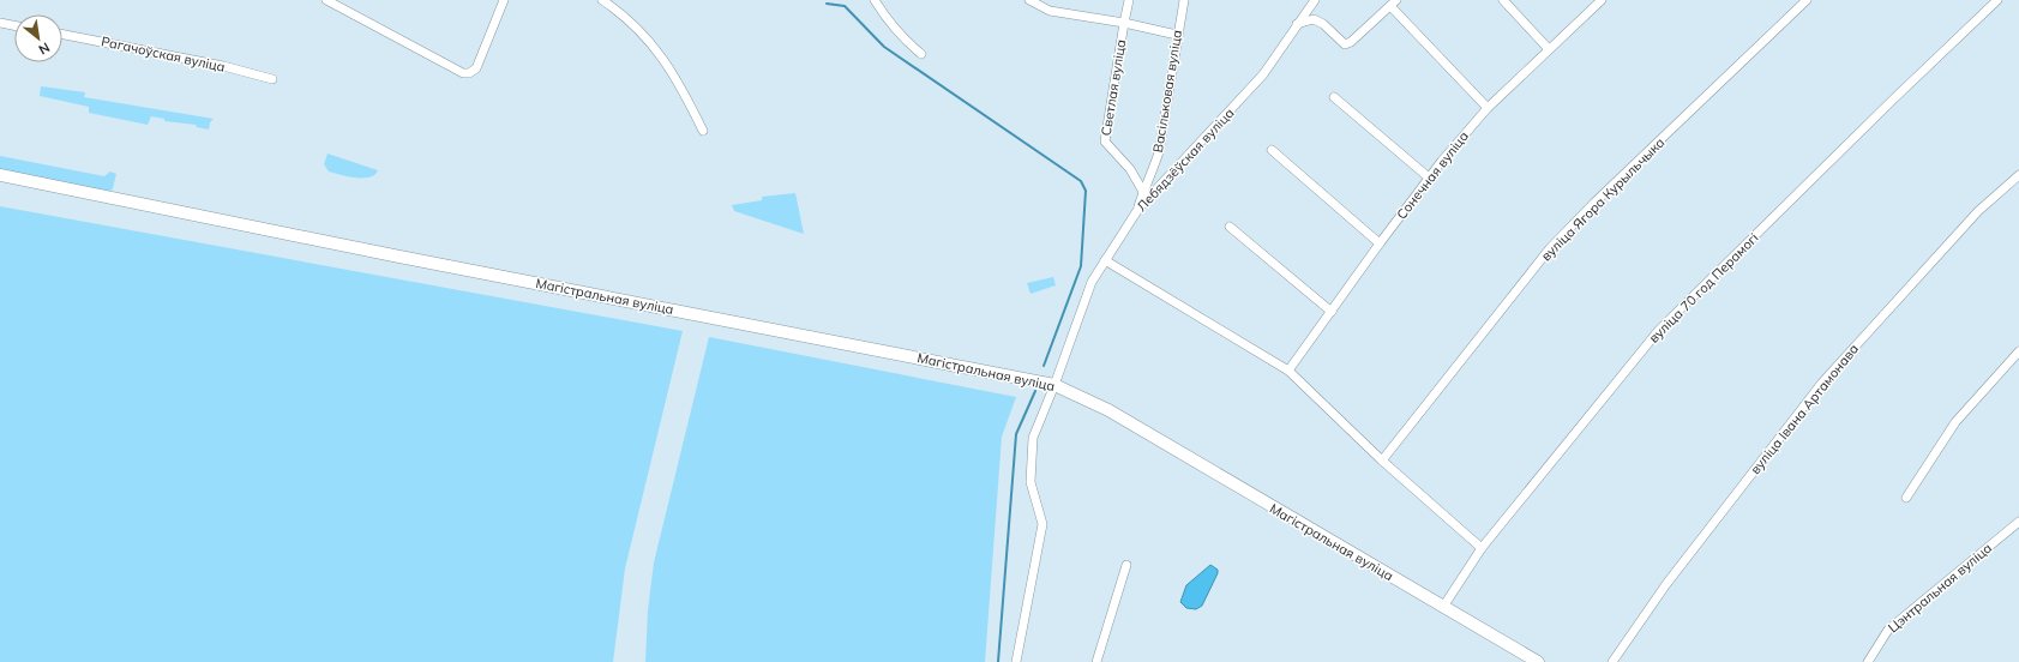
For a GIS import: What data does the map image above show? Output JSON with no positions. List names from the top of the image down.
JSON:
{
  "streets": {
    "main road": ["Магістральная вуліца"],
    "street": [
      "Рагачоўская вуліца",
      "Светлая вуліца",
      "Васільковая вуліца",
      "Лебядзёўская вуліца",
      "Сонечная вуліца",
      "вуліца Ягора Курыльчыка",
      "вуліца 70 год Перамогі",
      "вуліца Івана Артамонава",
      "Цэнтральная вуліца"
    ]
  },
  "crossings": [
    ["Светлая вуліца", "Васільковая вуліца"],
    ["Васільковая вуліца", "Лебядзёўская вуліца"],
    ["Лебядзёўская вуліца", "Магістральная вуліца"],
    ["вуліца 70 год Перамогі", "Магістральная вуліца"]
  ],
  "north": "bottom right"
}
